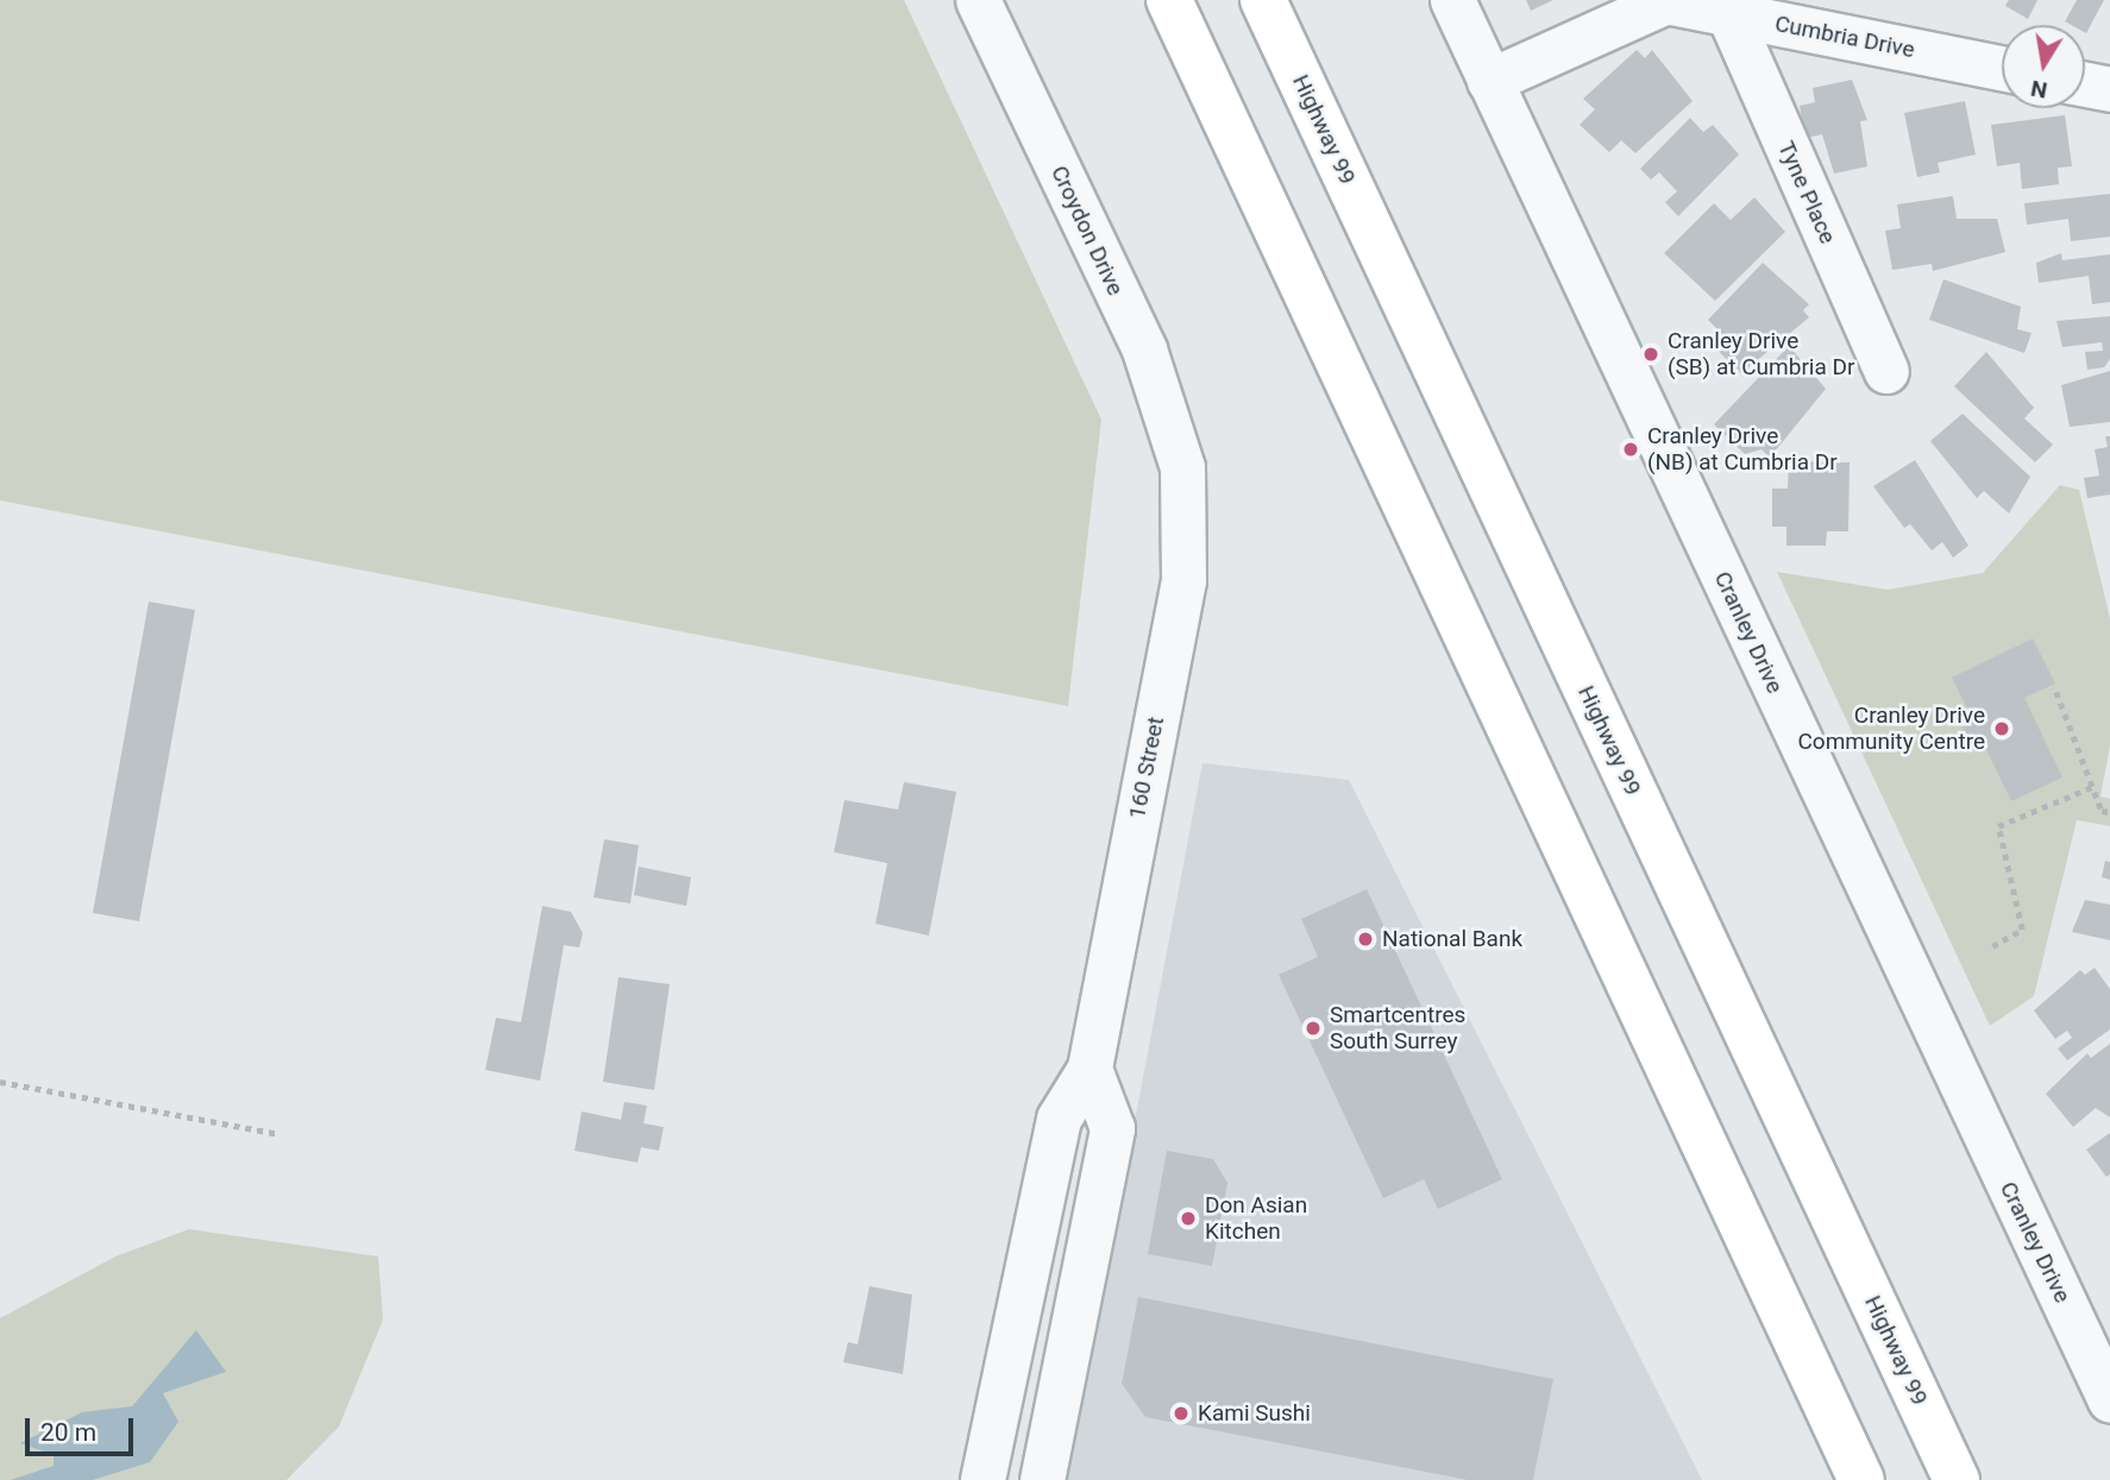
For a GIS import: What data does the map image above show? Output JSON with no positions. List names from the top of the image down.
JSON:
{
  "streets": {
    "highway": ["Highway 99"],
    "street": [
      "Cumbria Drive",
      "Tyne Place",
      "Croydon Drive",
      "Cranley Drive",
      "160 Street"
    ]
  },
  "crossings": [
    ["Cumbria Drive", "Tyne Place"],
    ["Cumbria Drive", "Cranley Drive"],
    ["Croydon Drive", "160 Street"]
  ],
  "places": [
    "Cranley Drive (SB) at Cumbria Dr",
    "Cranley Drive (NB) at Cumbria Dr",
    "Cranley Drive Community Centre",
    "National Bank",
    "Smartcentres South Surrey",
    "Don Asian Kitchen",
    "Kami Sushi"
  ],
  "scale_bar": "20 m",
  "north": "bottom"
}
